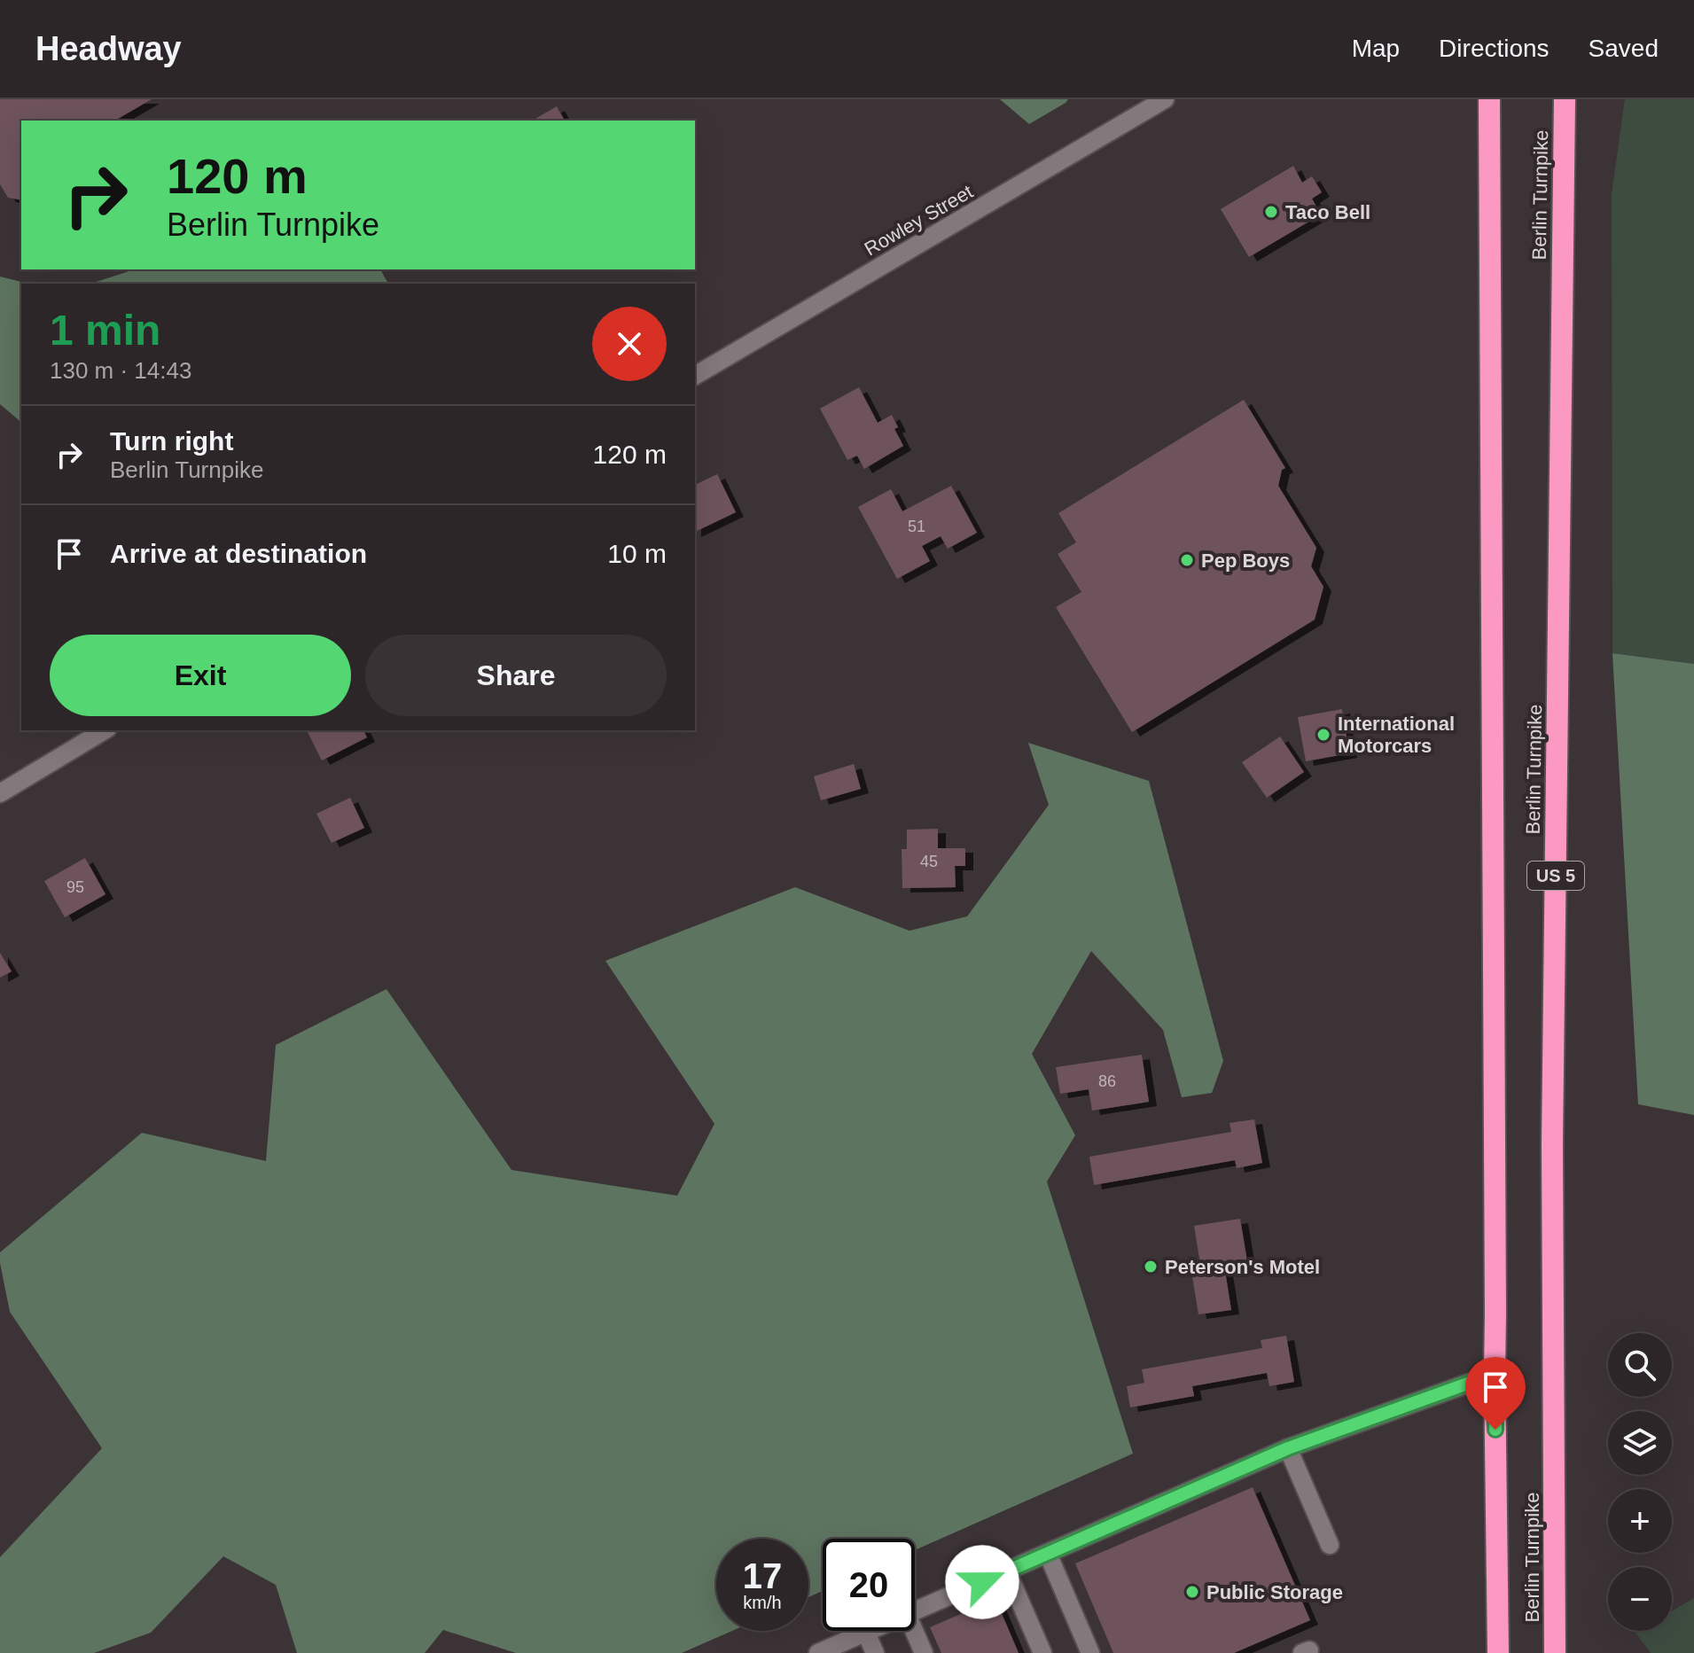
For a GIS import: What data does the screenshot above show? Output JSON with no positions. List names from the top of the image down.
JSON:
{
  "streets": {
    "highway": ["Berlin Turnpike", "US 5"],
    "street": ["Rowley Street"]
  },
  "places": [
    "Taco Bell",
    "Pep Boys",
    "International Motorcars",
    "Peterson's Motel",
    "Public Storage"
  ],
  "house_numbers": [
    "51",
    "45",
    "95",
    "86"
  ],
  "page": {
    "header": "Headway",
    "nav": ["Map", "Directions", "Saved"],
    "turn": ["120 m", "Berlin Turnpike"],
    "heading": ["1 min", "130 m · 14:43"],
    "list": [
      {
        "name": "Turn right",
        "note": "Berlin Turnpike",
        "value": "120 m"
      },
      {
        "name": "Arrive at destination",
        "value": "10 m"
      }
    ],
    "buttons": ["Exit", "Share"],
    "map_buttons": ["+", "−"],
    "speed": "17 km/h",
    "limit": "20"
  }
}
